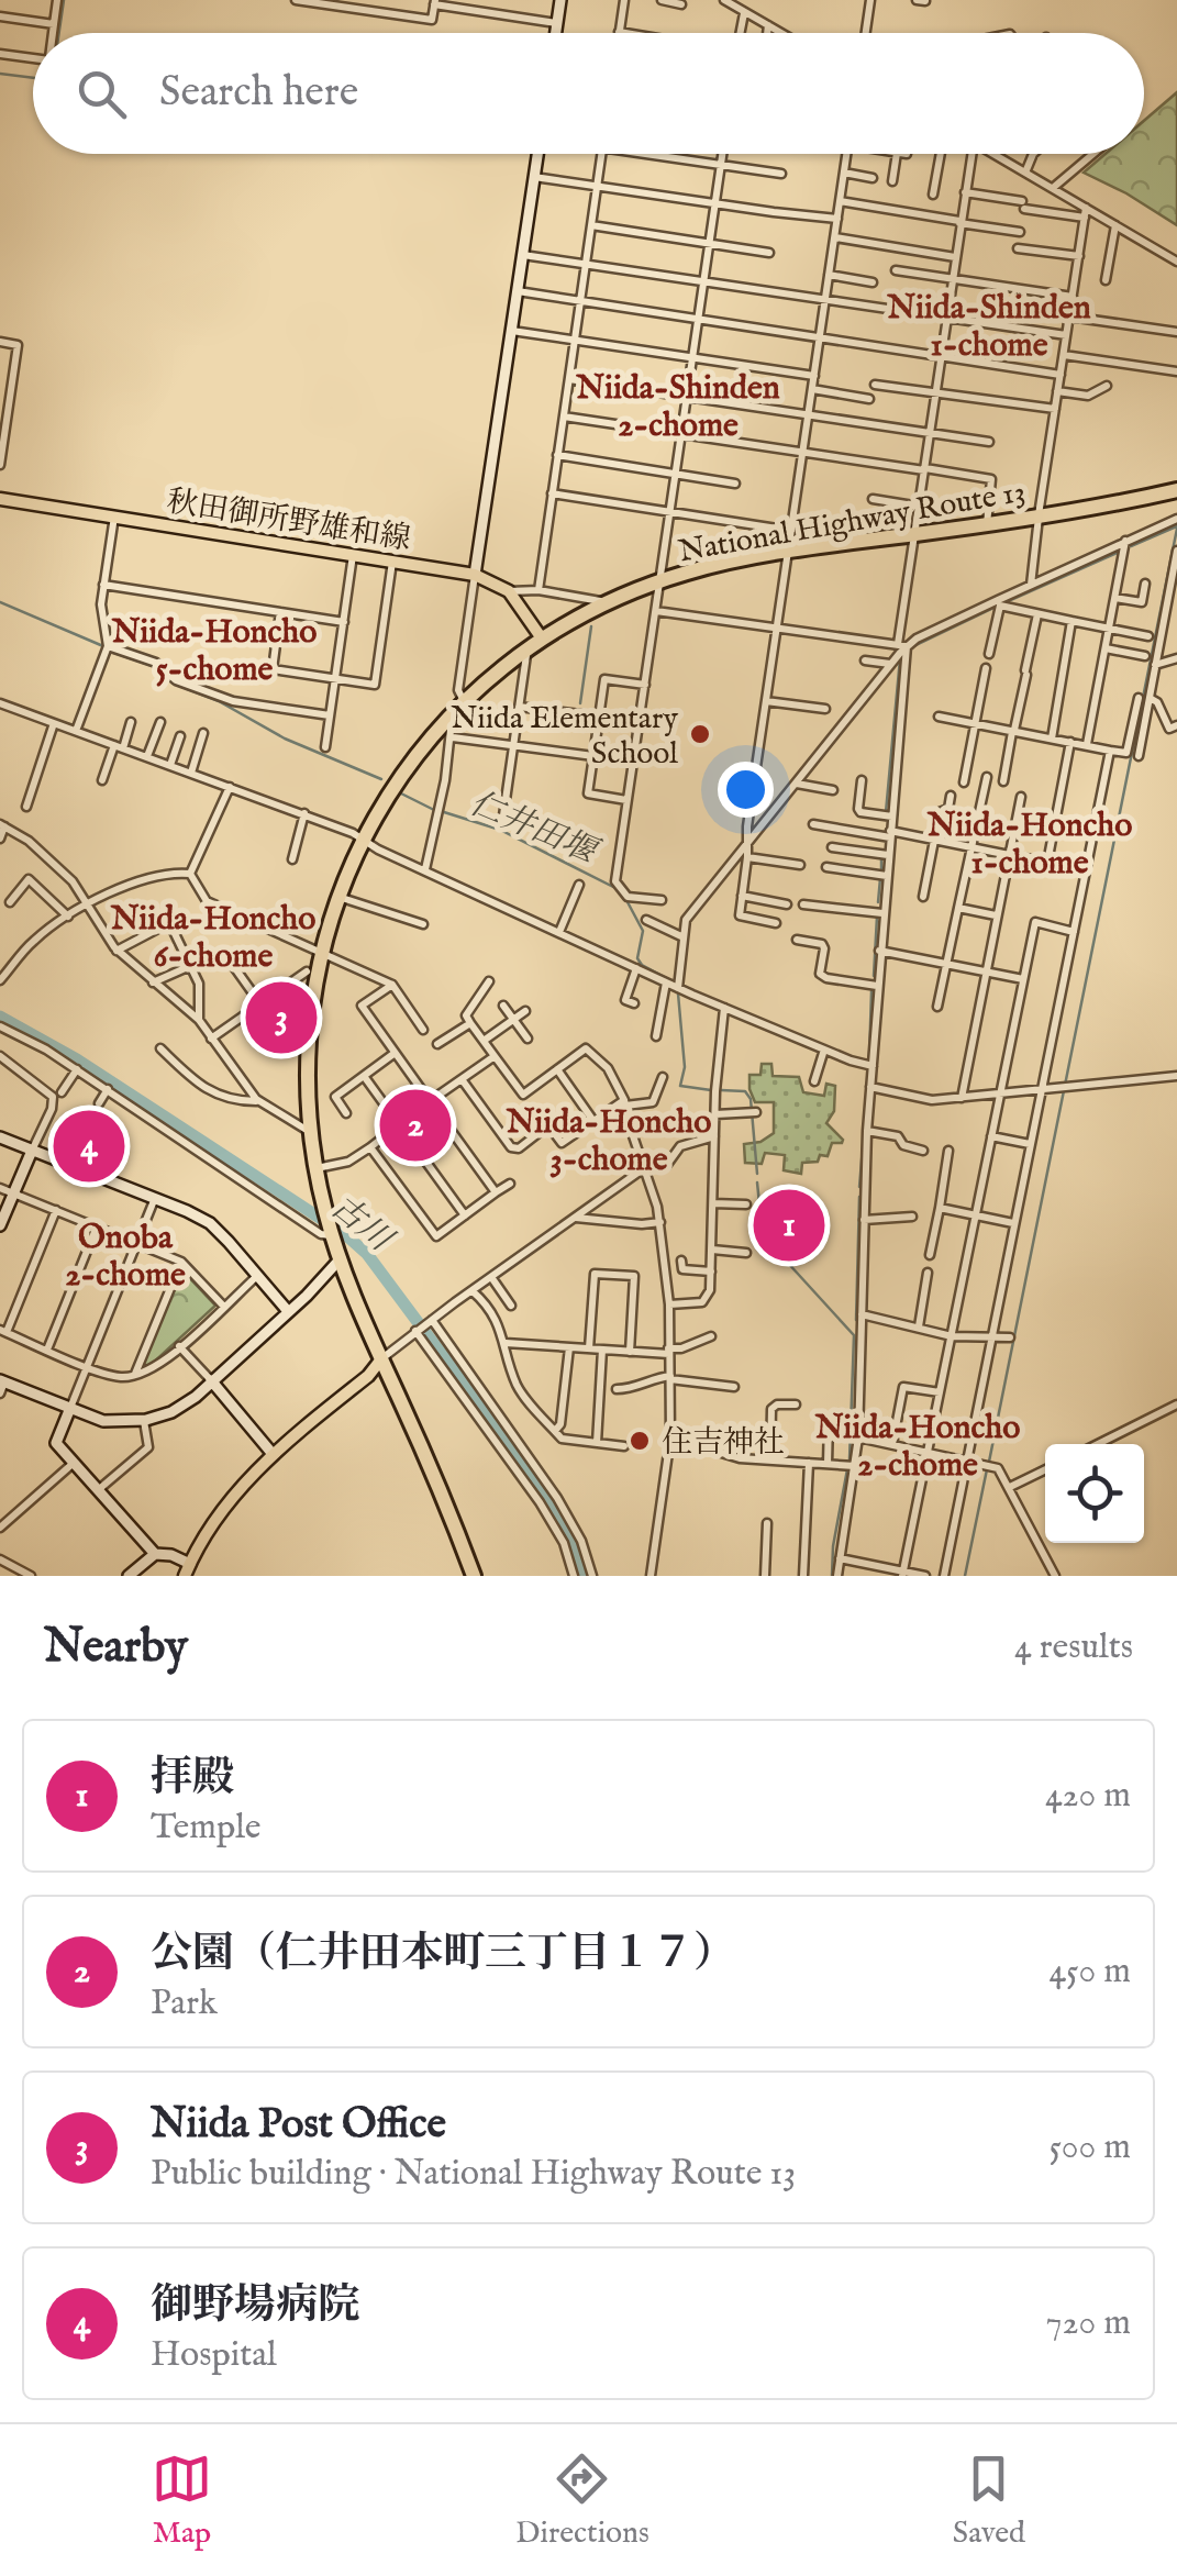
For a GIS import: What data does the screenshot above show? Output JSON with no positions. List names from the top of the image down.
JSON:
{
  "streets": {
    "highway": ["National Highway Route 13"],
    "main road": ["秋田御所野雄和線"]
  },
  "crossings": [
    ["秋田御所野雄和線", "National Highway Route 13"]
  ],
  "districts": [
    "Niida-Shinden 1-chome",
    "Niida-Shinden 2-chome",
    "Niida-Honcho 5-chome",
    "Niida-Honcho 1-chome",
    "Niida-Honcho 6-chome",
    "Niida-Honcho 3-chome",
    "Onoba 2-chome",
    "Niida-Honcho 2-chome"
  ],
  "water": ["仁井田堰", "古川"],
  "places": ["Niida Elementary School", "住吉神社"],
  "page": {
    "search": "Search here",
    "pins": [
      "3",
      "2",
      "4",
      "1"
    ],
    "heading": ["Nearby", "4 results"],
    "list": [
      {
        "mark": "1",
        "name": "拝殿",
        "note": "Temple",
        "value": "420 m"
      },
      {
        "mark": "2",
        "name": "公園（仁井田本町三丁目１７）",
        "note": "Park",
        "value": "450 m"
      },
      {
        "mark": "3",
        "name": "Niida Post Office",
        "note": "Public building · National Highway Route 13",
        "value": "500 m"
      },
      {
        "mark": "4",
        "name": "御野場病院",
        "note": "Hospital",
        "value": "720 m"
      }
    ],
    "nav": ["Map", "Directions", "Saved"]
  }
}
